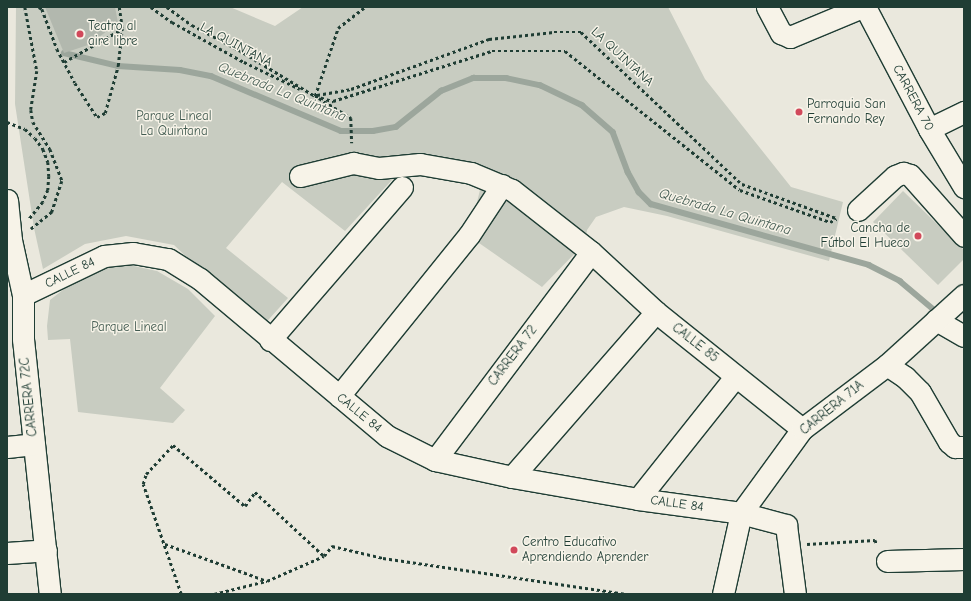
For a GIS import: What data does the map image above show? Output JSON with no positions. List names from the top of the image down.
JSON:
{
  "streets": {
    "street": [
      "CARRERA 70",
      "CALLE 84",
      "CALLE 85",
      "CARRERA 72",
      "CARRERA 72C",
      "CARRERA 71A"
    ],
    "path": ["LA QUINTANA"]
  },
  "crossings": [
    ["CALLE 84", "CARRERA 72"],
    ["CALLE 84", "CARRERA 72C"],
    ["CALLE 84", "CARRERA 71A"],
    ["CALLE 85", "CARRERA 72"],
    ["CALLE 85", "CARRERA 71A"]
  ],
  "water": ["Quebrada La Quintana"],
  "parks": ["Parque Lineal La Quintana", "Parque Lineal"],
  "places": [
    "Teatro al aire libre",
    "Parroquia San Fernando Rey",
    "Cancha de Fútbol El Hueco",
    "Centro Educativo Aprendiendo Aprender"
  ]
}
